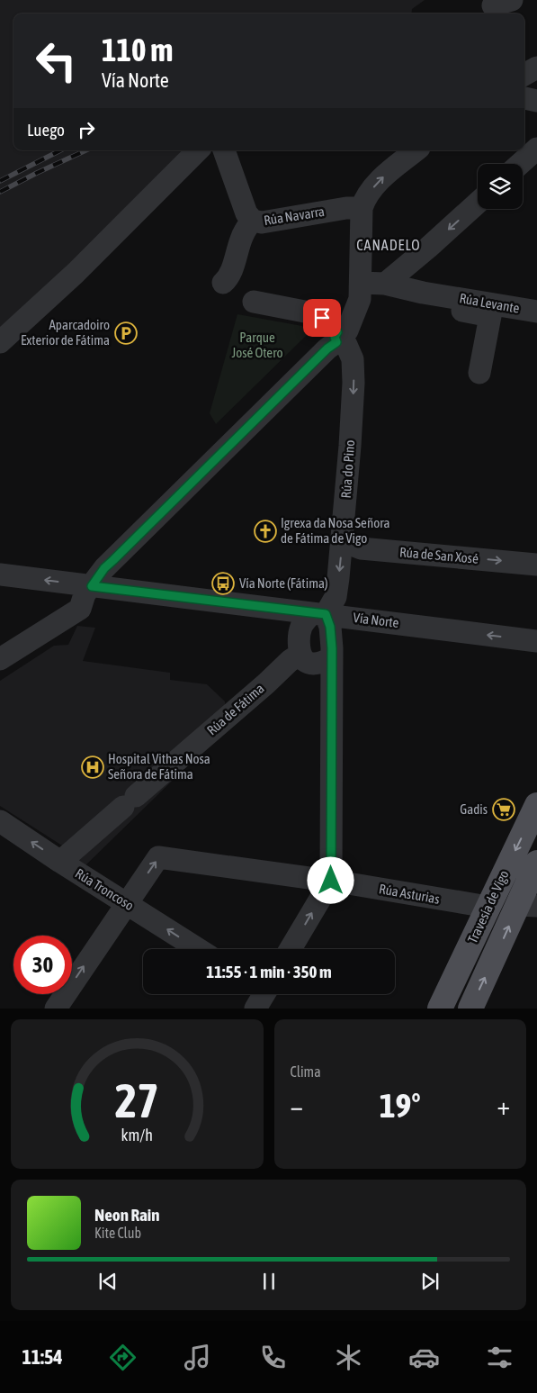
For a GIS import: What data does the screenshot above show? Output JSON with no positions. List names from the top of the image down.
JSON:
{
  "streets": {
    "main road": ["Travesía de Vigo"],
    "street": [
      "Rúa Navarra",
      "Rúa Levante",
      "Rúa do Pino",
      "Rúa de San Xosé",
      "Vía Norte",
      "Rúa de Fátima",
      "Rúa Troncoso",
      "Rúa Asturias"
    ]
  },
  "crossings": [
    ["Rúa do Pino", "Rúa de San Xosé"],
    ["Rúa do Pino", "Vía Norte"],
    ["Rúa do Pino", "Rúa de Fátima"],
    ["Vía Norte", "Rúa de Fátima"],
    ["Rúa de Fátima", "Rúa Troncoso"],
    ["Rúa Troncoso", "Rúa Asturias"],
    ["Rúa Asturias", "Travesía de Vigo"]
  ],
  "one_way": [
    "Rúa do Pino",
    "Rúa de San Xosé",
    "Vía Norte",
    "Rúa Troncoso",
    "Rúa Asturias"
  ],
  "districts": ["CANADELO"],
  "parks": ["Parque José Otero"],
  "places": {
    "parking": ["Aparcadoiro Exterior de Fátima"],
    "church": ["Igrexa da Nosa Señora de Fátima de Vigo"],
    "bus stop": ["Vía Norte (Fátima)"],
    "hospital": ["Hospital Vithas Nosa Señora de Fátima"],
    "supermarket": ["Gadis"]
  },
  "page": {
    "turn": ["110 m", "Vía Norte"],
    "then": "Luego",
    "limit": "30",
    "trip": "11:55 · 1 min · 350 m",
    "tile": "Clima",
    "heat": ["−", "19°", "+"],
    "song": ["Neon Rain", "Kite Club"],
    "tabs": "11:54",
    "gauge": ["27", "km/h"]
  }
}
